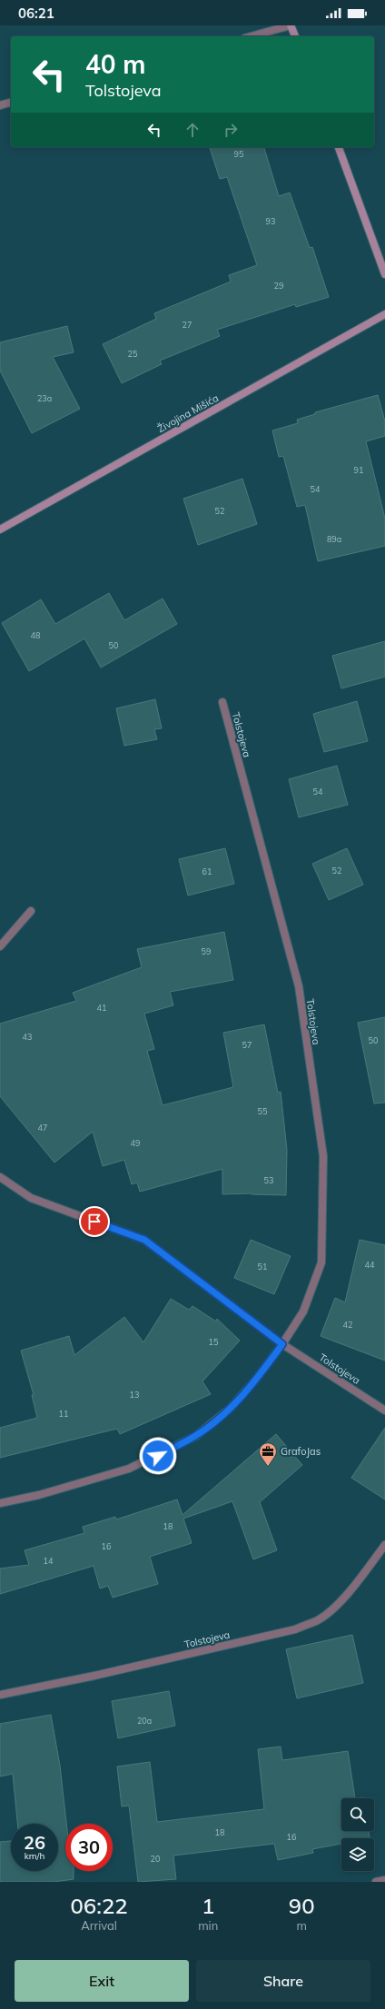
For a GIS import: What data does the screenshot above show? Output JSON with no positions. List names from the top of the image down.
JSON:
{
  "streets": {
    "main road": ["Živojina Mišića"],
    "street": ["Tolstojeva"]
  },
  "places": {
    "office": ["GrafoJas"]
  },
  "house_numbers": [
    "95",
    "93",
    "29",
    "27",
    "25",
    "23a",
    "91",
    "54",
    "52",
    "89a",
    "48",
    "50",
    "54",
    "52",
    "61",
    "59",
    "41",
    "43",
    "50",
    "57",
    "55",
    "47",
    "49",
    "53",
    "44",
    "51",
    "42",
    "15",
    "13",
    "11",
    "18",
    "16",
    "14",
    "20a",
    "18",
    "16",
    "20"
  ],
  "page": {
    "status": "06:21",
    "turn": ["40 m", "Tolstojeva"],
    "speed": "26 km/h",
    "limit": "30",
    "eta": [
      "06:22",
      "Arrival",
      "1",
      "min",
      "90",
      "m"
    ],
    "buttons": ["Exit", "Share"]
  }
}
